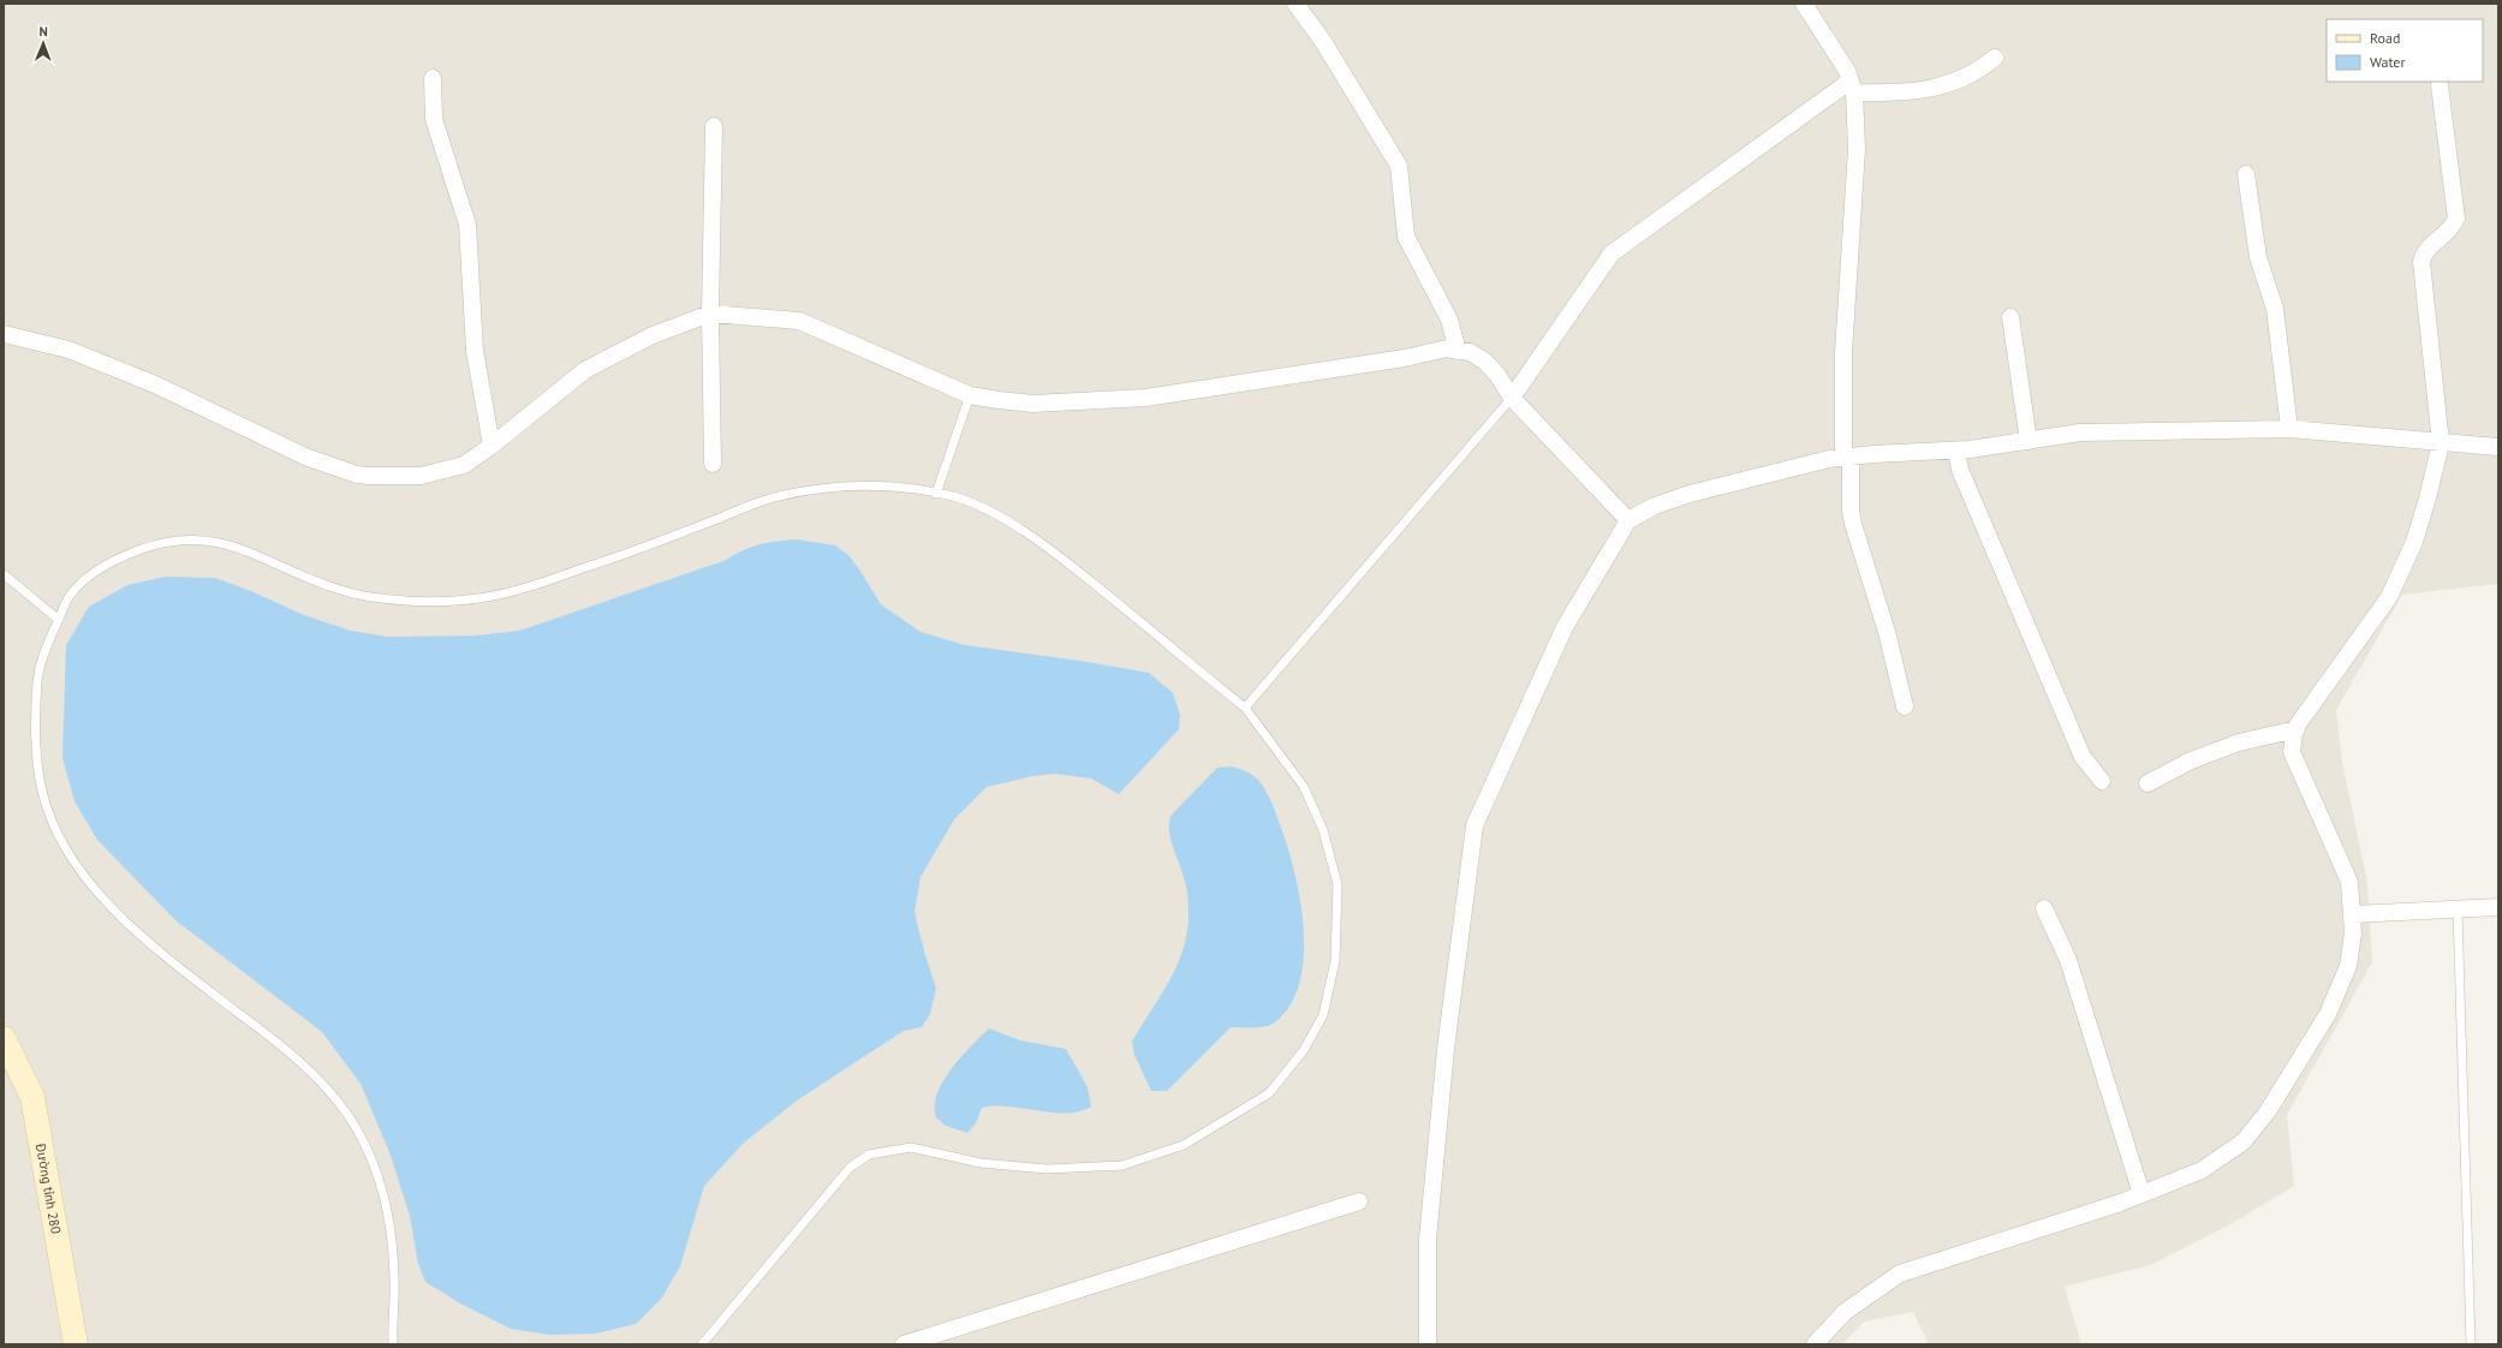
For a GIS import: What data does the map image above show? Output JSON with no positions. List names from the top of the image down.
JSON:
{
  "streets": {
    "main road": ["Đường tỉnh 280"]
  },
  "legend": ["Road", "Water"],
  "north": "top"
}
